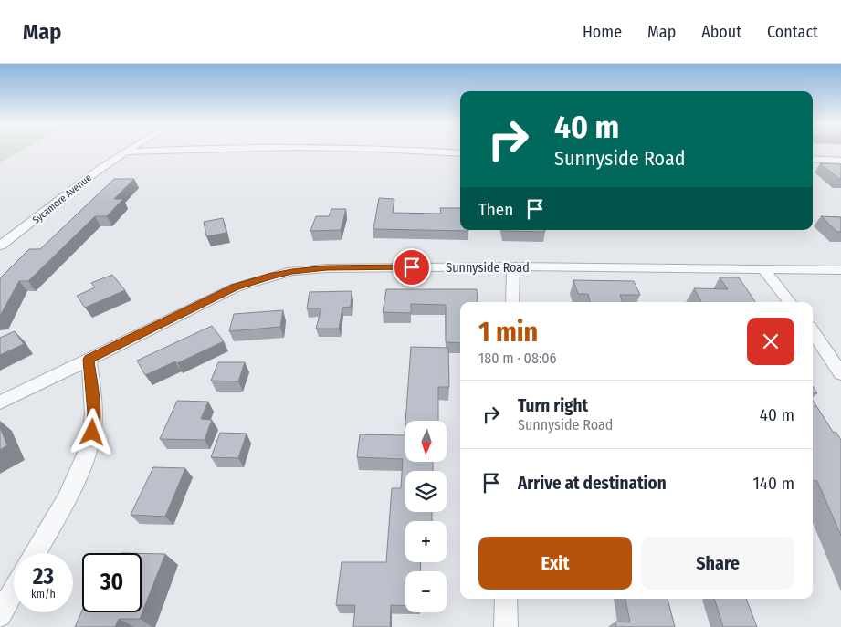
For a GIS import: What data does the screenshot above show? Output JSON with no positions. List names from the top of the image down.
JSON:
{
  "streets": {
    "street": ["Sycamore Avenue", "Sunnyside Road"]
  },
  "north": "bottom",
  "page": {
    "header": "Map",
    "nav": [
      "Home",
      "Map",
      "About",
      "Contact"
    ],
    "turn": ["40 m", "Sunnyside Road"],
    "then": "Then",
    "heading": ["1 min", "180 m · 08:06"],
    "list": [
      {
        "name": "Turn right",
        "note": "Sunnyside Road",
        "value": "40 m"
      },
      {
        "name": "Arrive at destination",
        "value": "140 m"
      }
    ],
    "map_buttons": ["+", "−"],
    "buttons": ["Exit", "Share"],
    "speed": "23 km/h",
    "limit": "30"
  }
}
